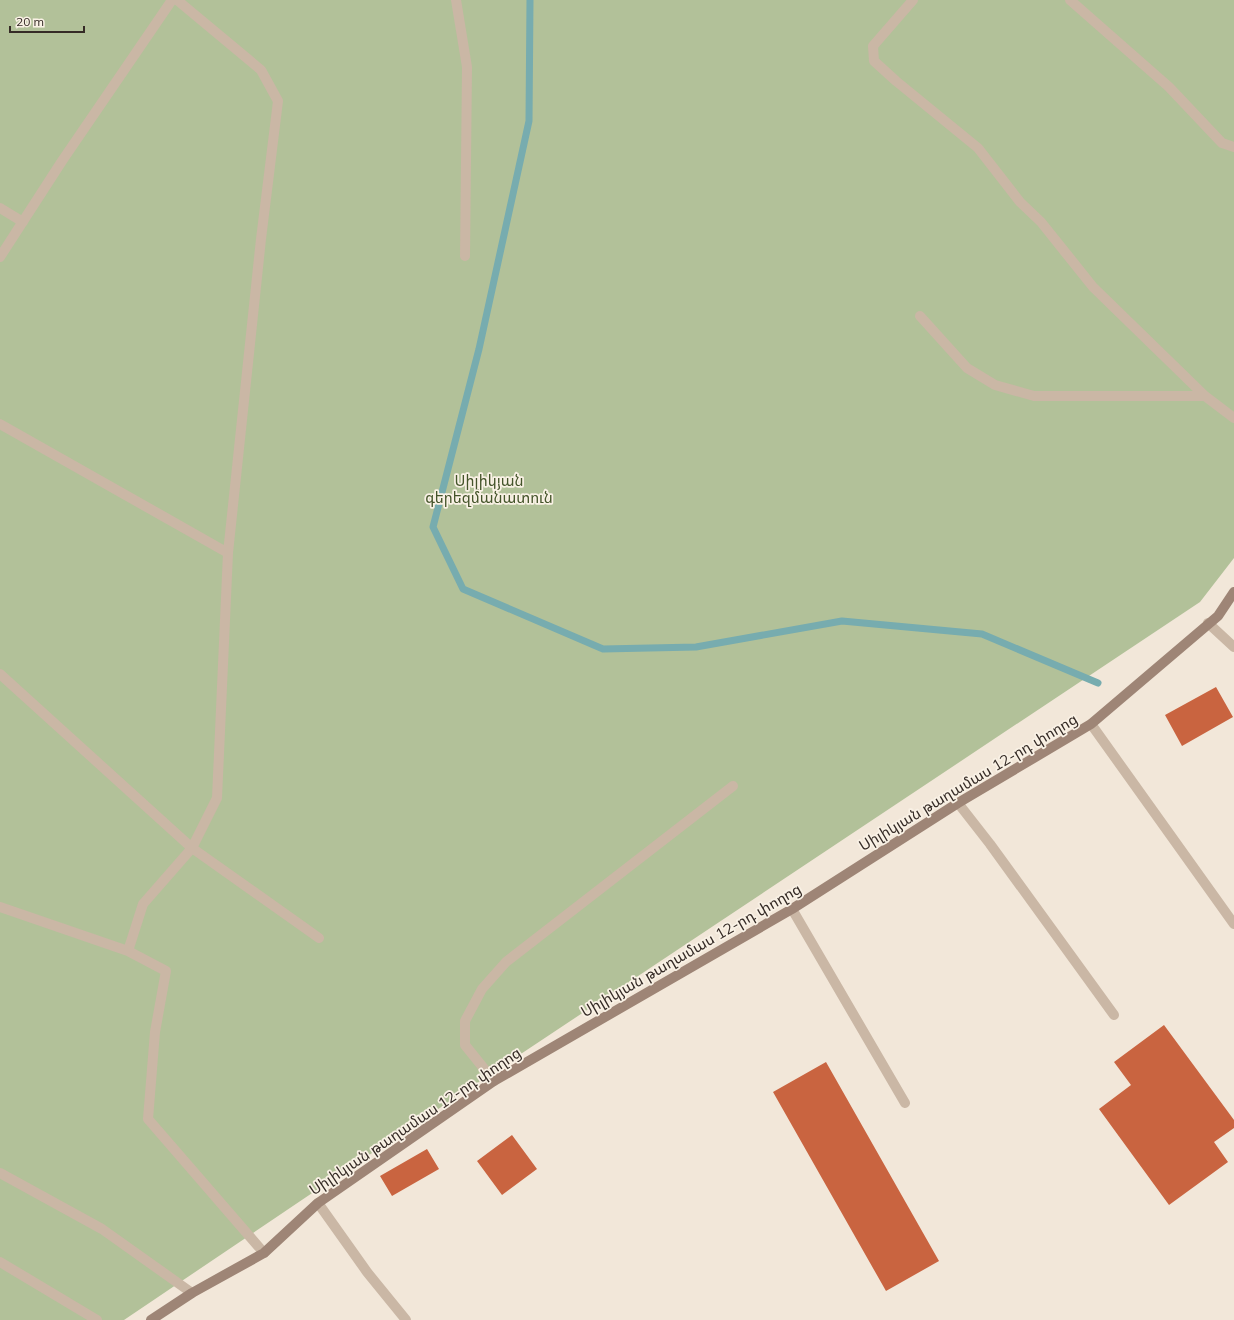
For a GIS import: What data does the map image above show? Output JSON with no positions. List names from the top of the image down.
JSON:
{
  "streets": {
    "main road": ["Սիլիկյան թաղամաս 12-րդ փողոց"]
  },
  "parks": ["Սիլիկյան գերեզմանատուն"],
  "scale_bar": "20 m"
}
